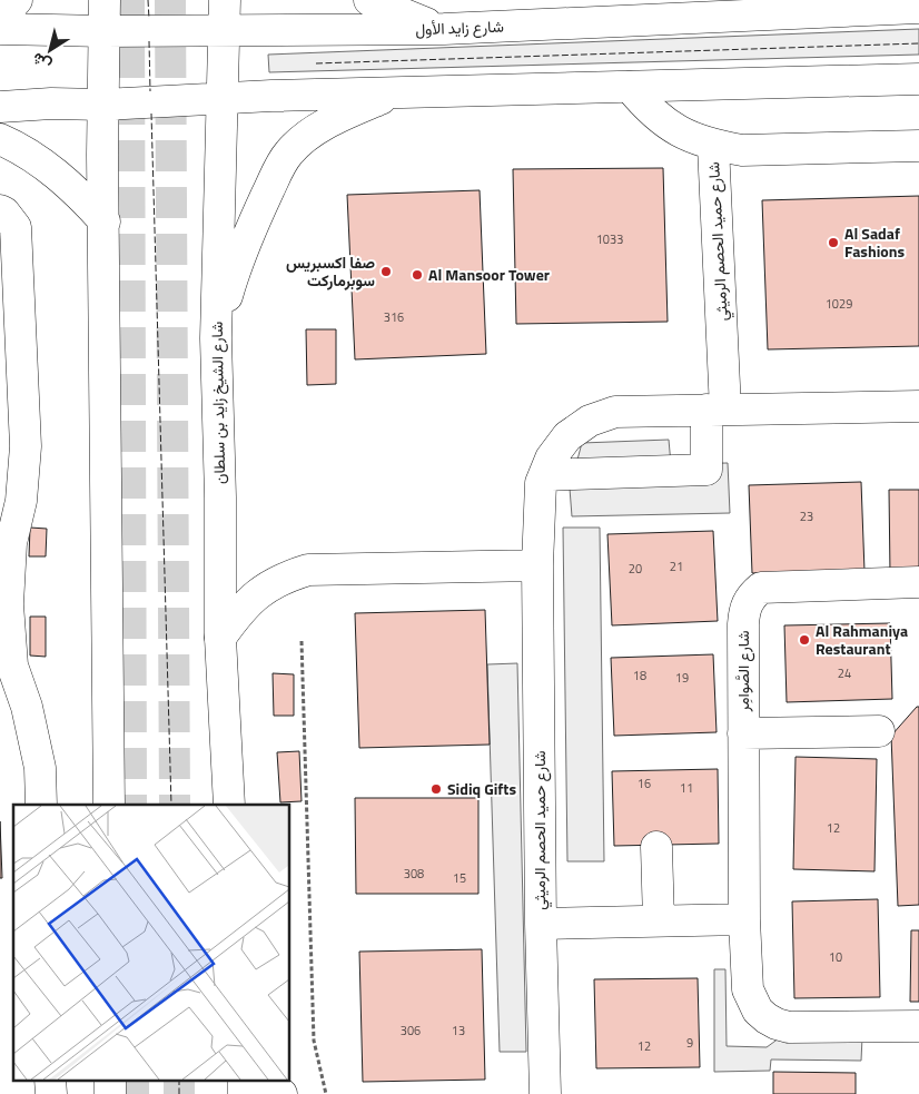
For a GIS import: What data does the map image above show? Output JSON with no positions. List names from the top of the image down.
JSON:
{
  "streets": {
    "main road": [
      "شارع زايد الأول",
      "شارع حميد الحصم الرميثي",
      "شارع الشيخ زايد بن سلطان",
      "شارع الصَّوامِر"
    ]
  },
  "crossings": [
    ["شارع زايد الأول", "شارع الشيخ زايد بن سلطان"]
  ],
  "places": [
    "Al Sadaf Fashions",
    "صفا اكسبريس سوبرماركت",
    "Al Mansoor Tower",
    "Al Rahmaniya Restaurant",
    "Sidiq Gifts"
  ],
  "house_numbers": [
    "1033",
    "1029",
    "316",
    "23",
    "21",
    "20",
    "24",
    "18",
    "19",
    "16",
    "11",
    "12",
    "308",
    "15",
    "10",
    "306",
    "13",
    "9",
    "12"
  ],
  "north": "bottom left"
}
